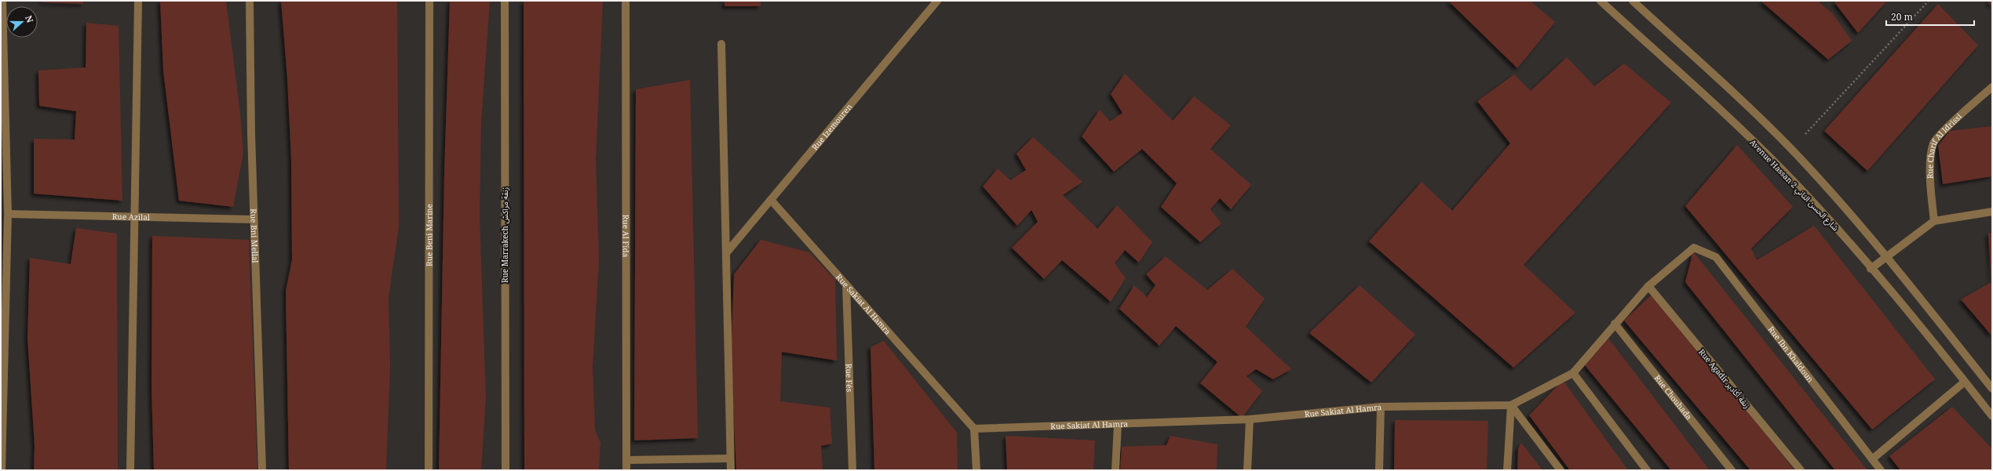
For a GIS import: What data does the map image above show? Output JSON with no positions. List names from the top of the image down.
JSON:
{
  "streets": {
    "street": [
      "Rue Izemouren",
      "Rue Charif Al Idrissi",
      "Avenue Hassan 2 شارع الحسن الثاني",
      "Rue Azilal",
      "Rue Beni Marine",
      "Rue Marrakech زنقة مراكش",
      "Rue Bni Mellal",
      "Rue Al Fida",
      "Rue Sakiat Al Hamra",
      "Rue Ibn Khaldoun",
      "Rue Fés",
      "Rue Agadir زنقة أكادير",
      "Rue Chouhada"
    ]
  },
  "crossings": [
    ["Rue Izemouren", "Rue Sakiat Al Hamra"],
    ["Rue Azilal", "Rue Bni Mellal"],
    ["Rue Sakiat Al Hamra", "Rue Fés"],
    ["Rue Ibn Khaldoun", "Rue Agadir زنقة أكادير"]
  ],
  "scale_bar": "20 m",
  "north": "right"
}
